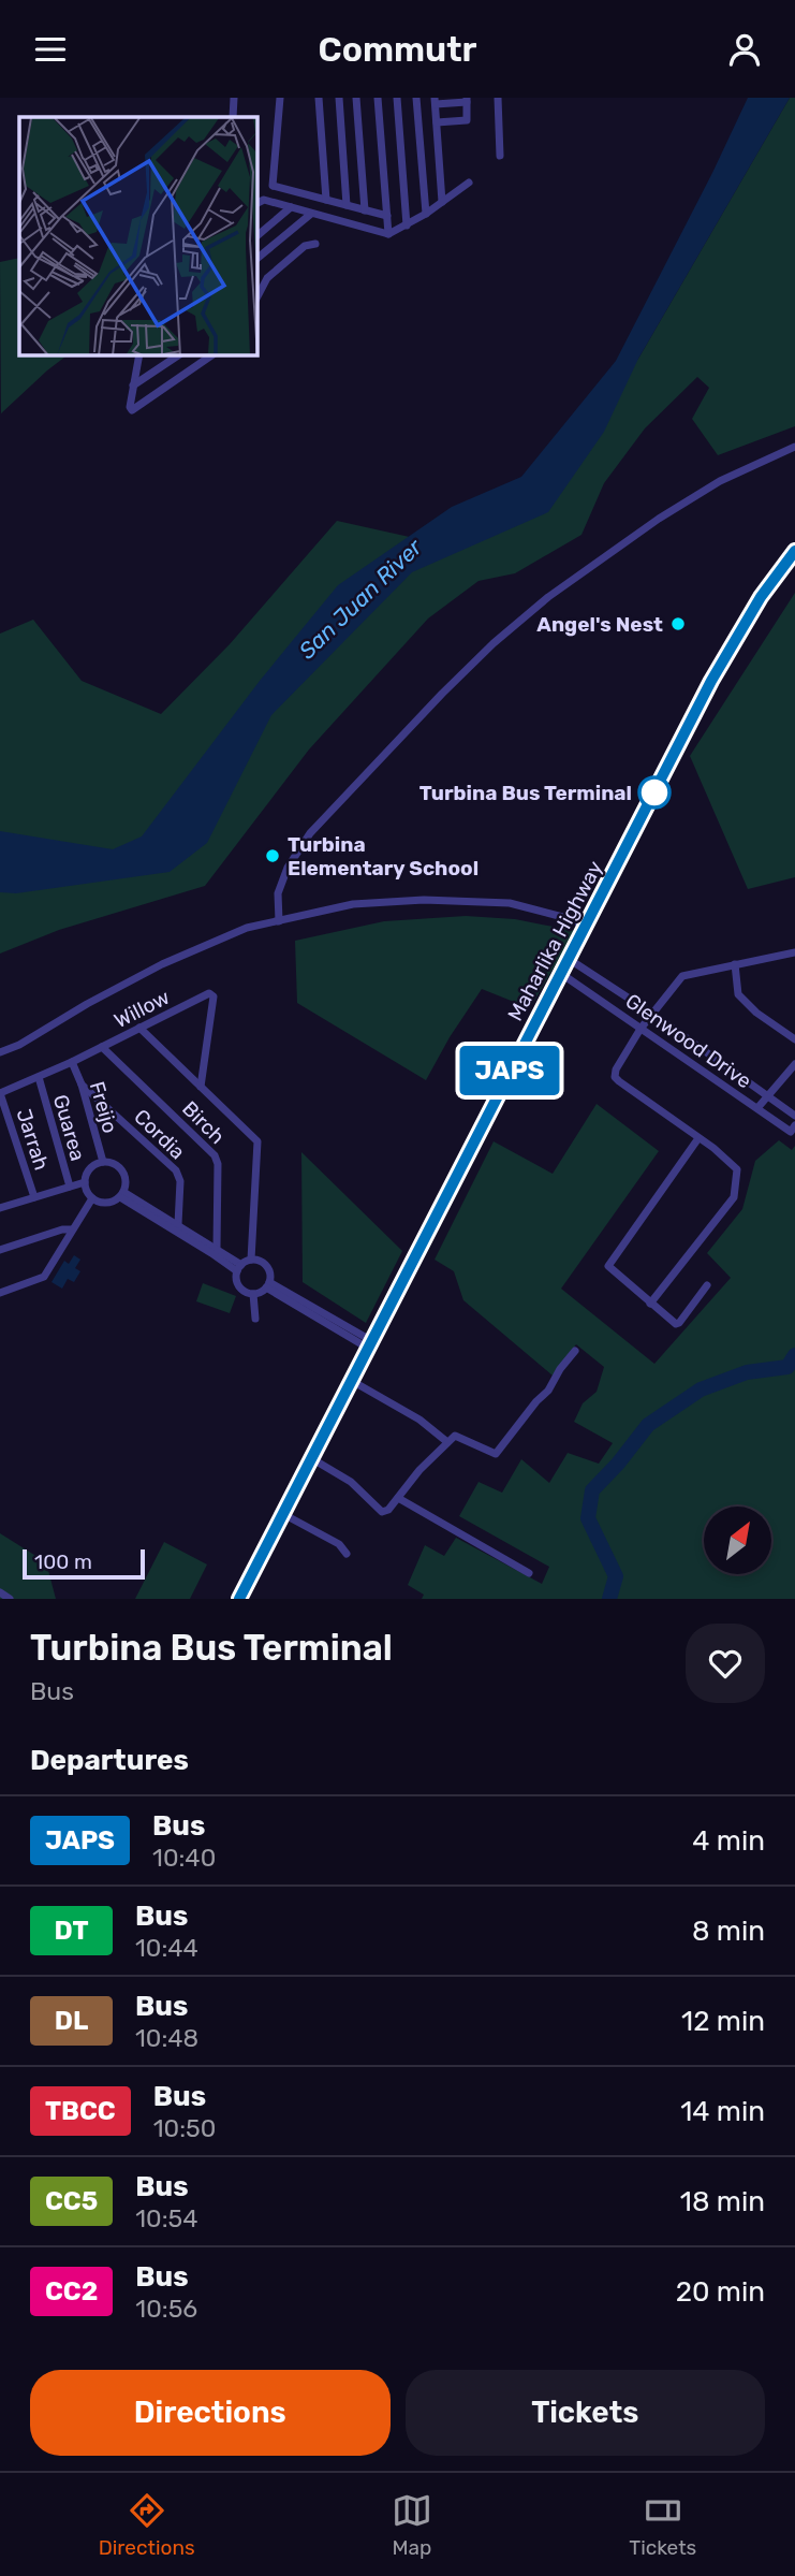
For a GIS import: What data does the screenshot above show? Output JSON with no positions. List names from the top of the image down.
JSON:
{
  "streets": {
    "highway": ["Maharlika Highway"],
    "street": [
      "Willow",
      "Glenwood Drive",
      "Freijo",
      "Birch",
      "Guarea",
      "Cordia",
      "Jarrah"
    ]
  },
  "crossings": [
    ["Maharlika Highway", "Glenwood Drive"],
    ["Willow", "Freijo"],
    ["Willow", "Birch"],
    ["Willow", "Guarea"],
    ["Willow", "Jarrah"],
    ["Freijo", "Cordia"]
  ],
  "water": ["San Juan River"],
  "places": ["Angel's Nest", "Turbina Bus Terminal", "Turbina Elementary School"],
  "lines": ["bus line JAPS"],
  "scale_bar": "100 m",
  "north": "top right",
  "page": {
    "header": "Commutr",
    "on_map": "JAPS",
    "scale": "100 m",
    "heading": [
      ["Turbina Bus Terminal", "Bus"],
      "Departures"
    ],
    "list": [
      {
        "mark": "JAPS",
        "name": "Bus",
        "note": "10:40",
        "value": "4 min"
      },
      {
        "mark": "DT",
        "name": "Bus",
        "note": "10:44",
        "value": "8 min"
      },
      {
        "mark": "DL",
        "name": "Bus",
        "note": "10:48",
        "value": "12 min"
      },
      {
        "mark": "TBCC",
        "name": "Bus",
        "note": "10:50",
        "value": "14 min"
      },
      {
        "mark": "CC5",
        "name": "Bus",
        "note": "10:54",
        "value": "18 min"
      },
      {
        "mark": "CC2",
        "name": "Bus",
        "note": "10:56",
        "value": "20 min"
      }
    ],
    "buttons": ["Directions", "Tickets"],
    "tabs": ["Directions", "Map", "Tickets"]
  }
}
